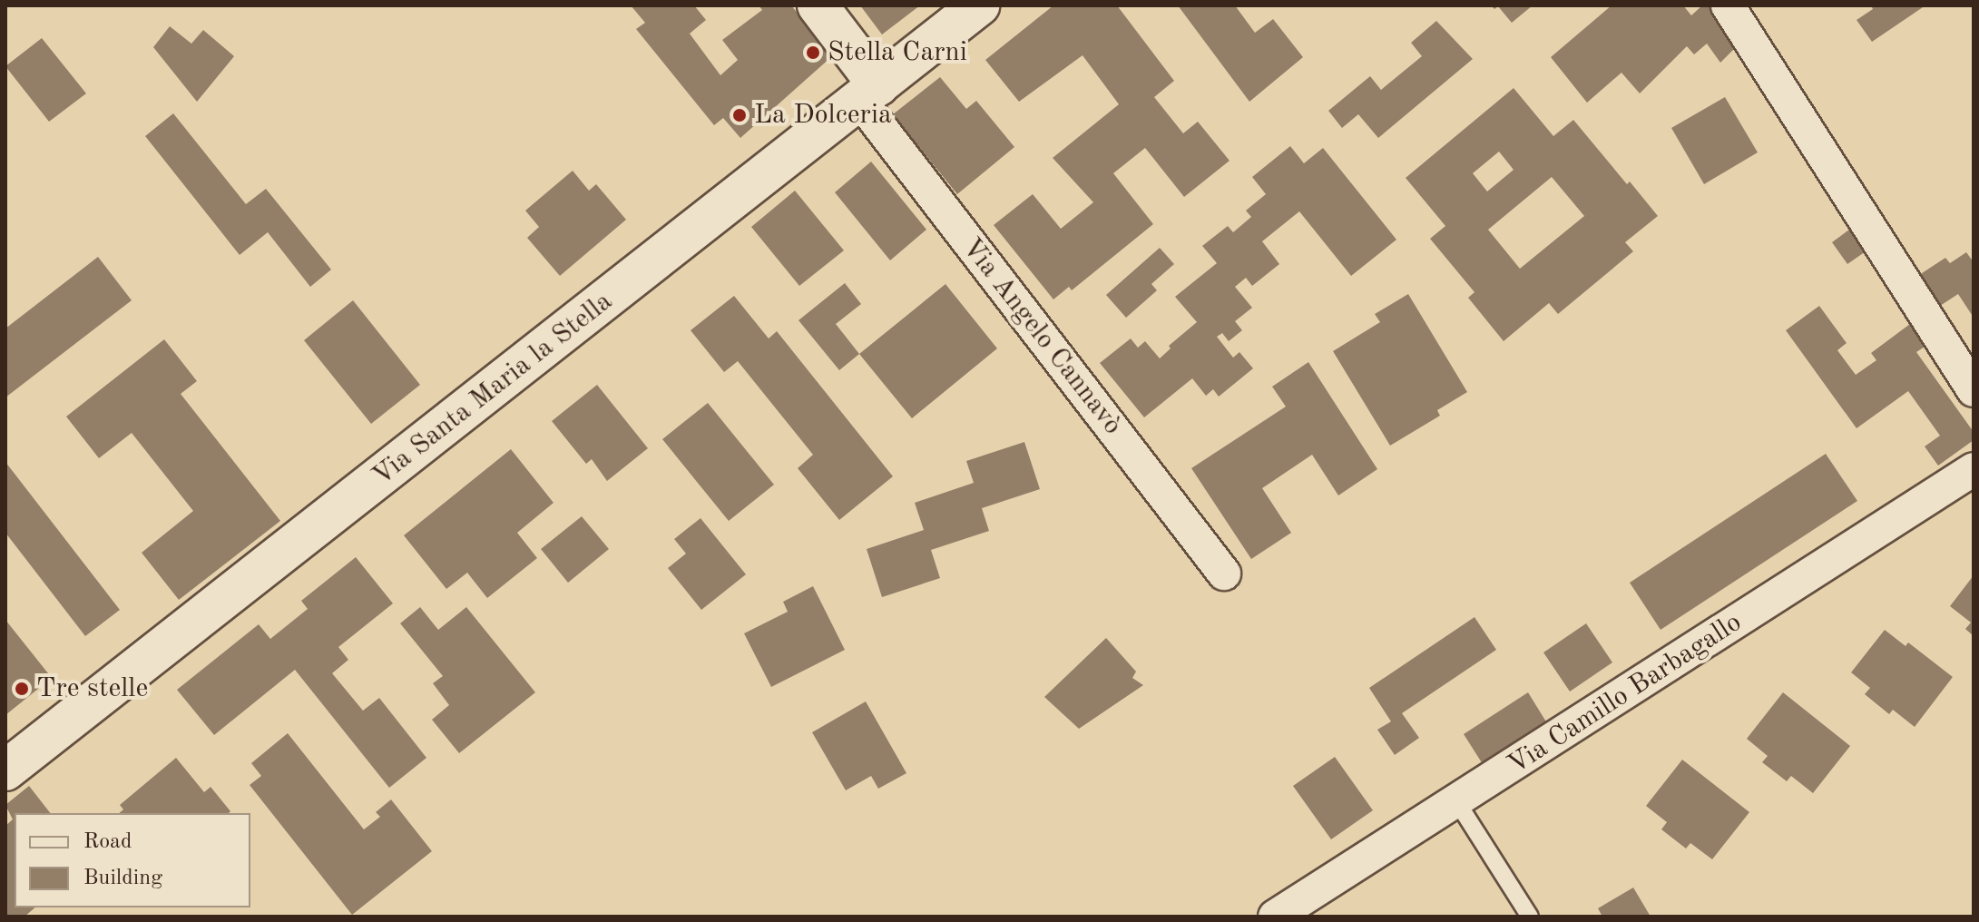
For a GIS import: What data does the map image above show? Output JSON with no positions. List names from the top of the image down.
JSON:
{
  "streets": {
    "street": ["Via Angelo Cannavò", "Via Santa Maria la Stella", "Via Camillo Barbagallo"]
  },
  "crossings": [
    ["Via Angelo Cannavò", "Via Santa Maria la Stella"]
  ],
  "places": ["Stella Carni", "La Dolceria", "Tre stelle"],
  "legend": ["Road", "Building"]
}
